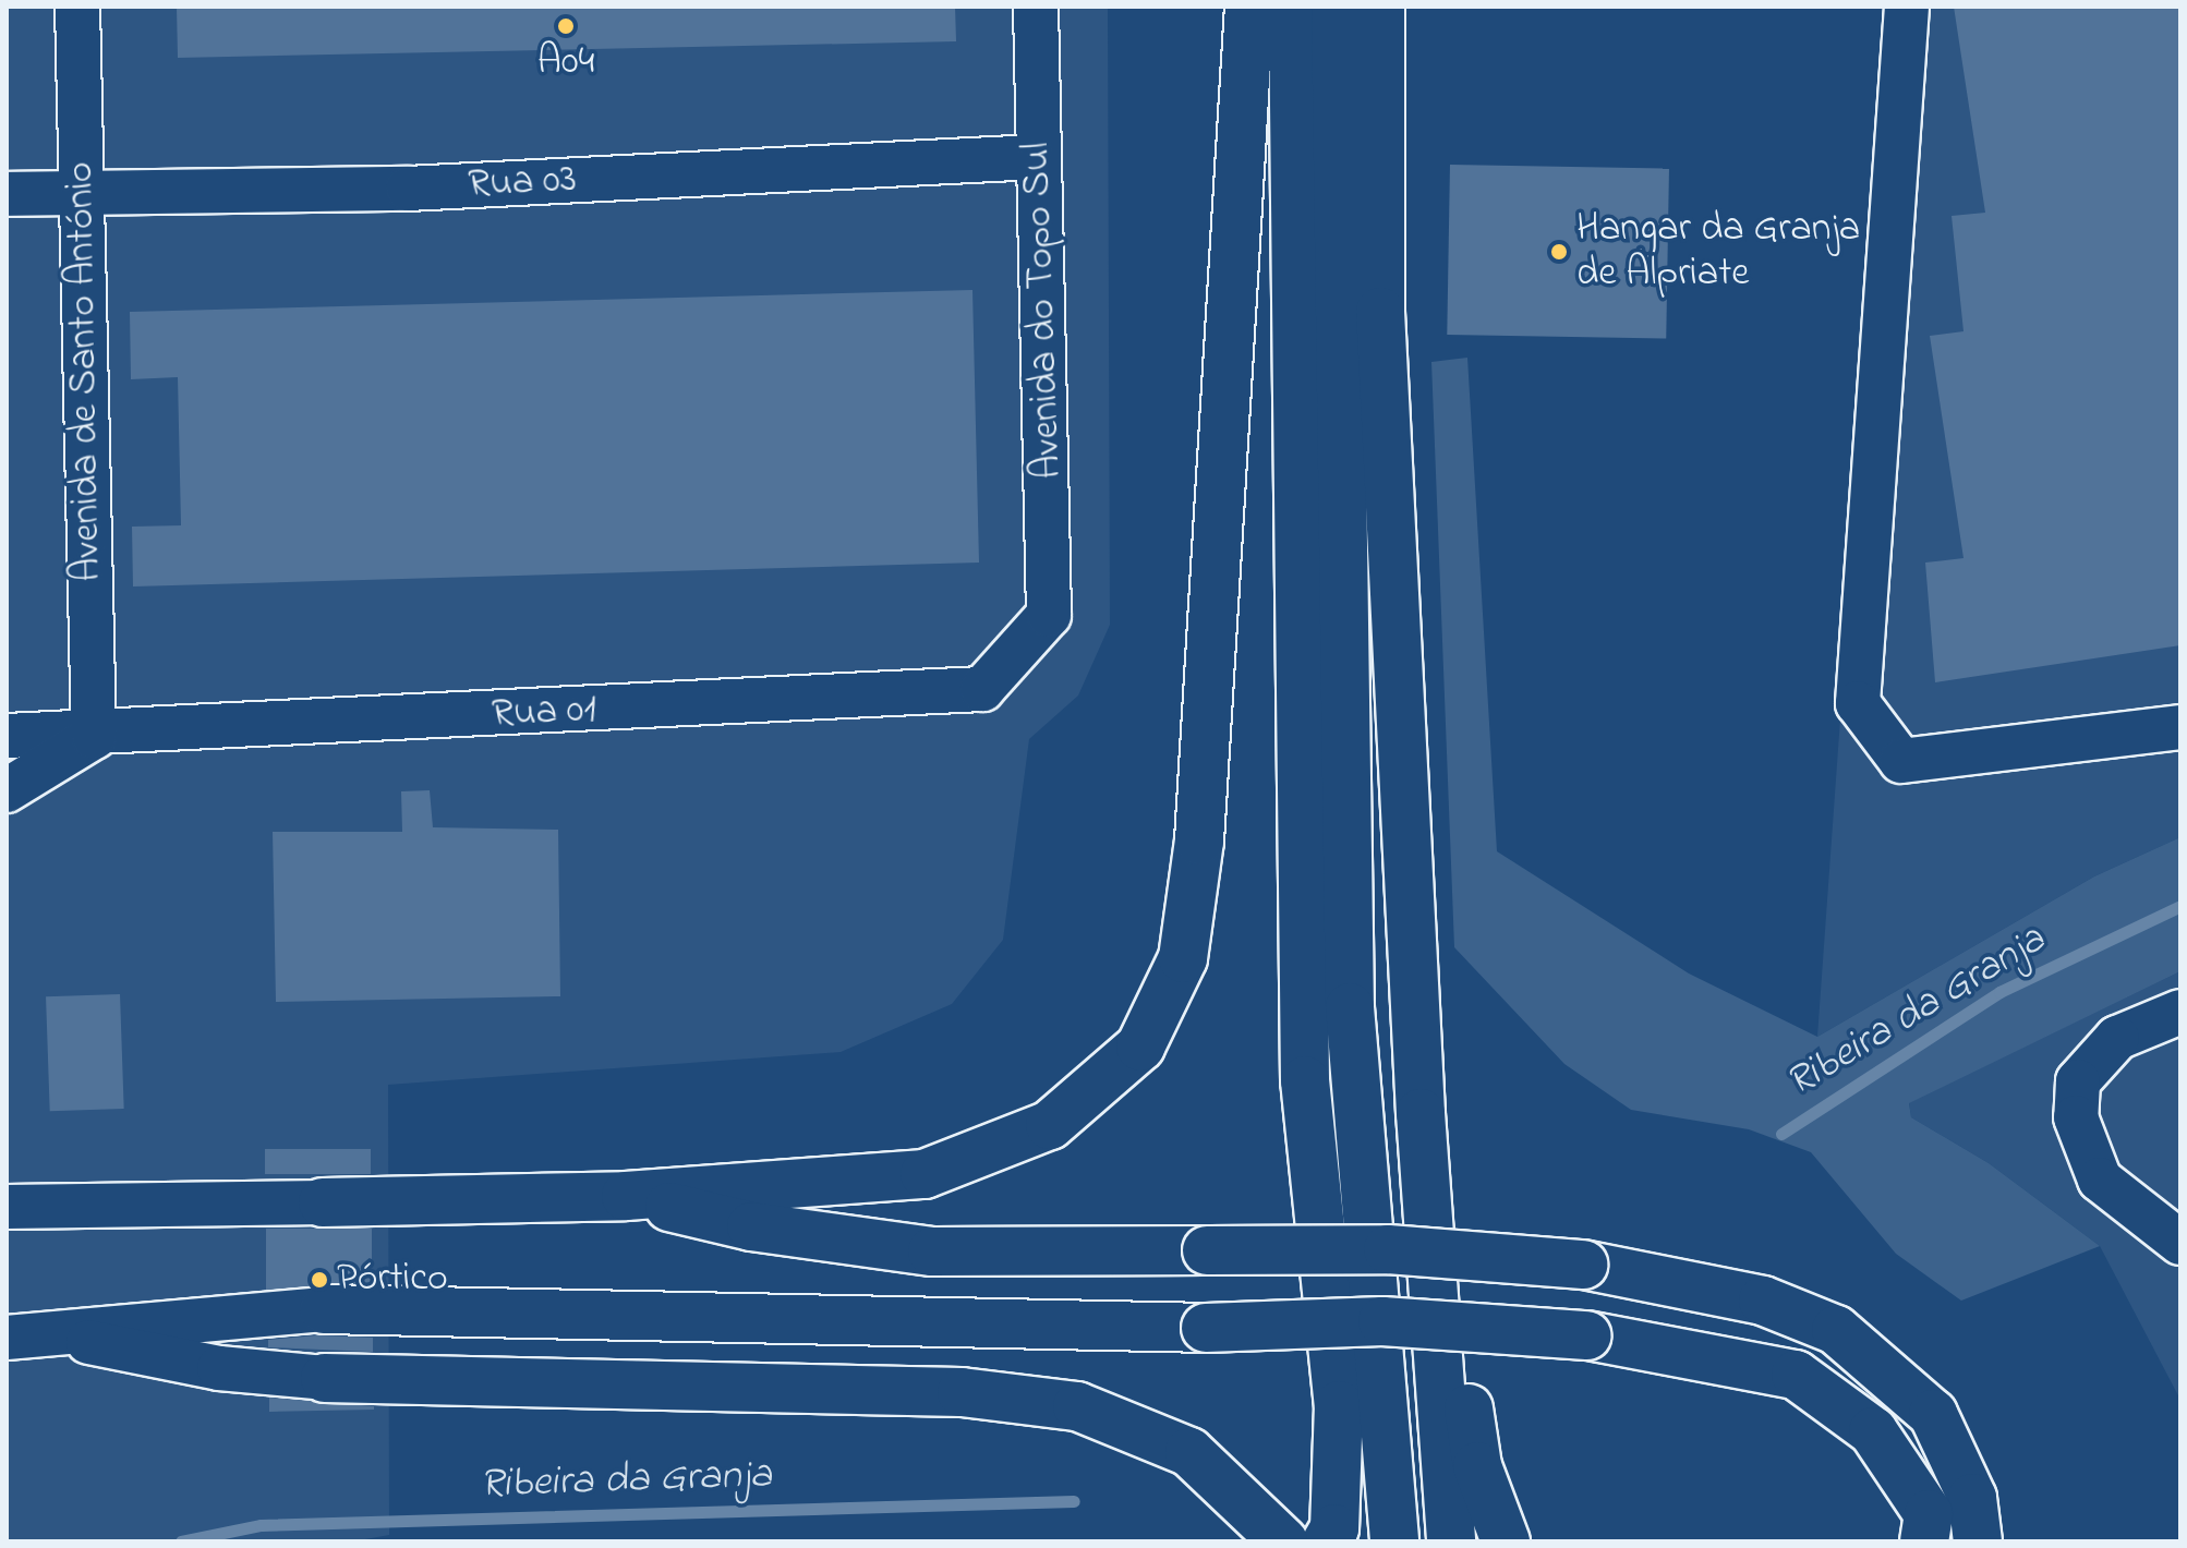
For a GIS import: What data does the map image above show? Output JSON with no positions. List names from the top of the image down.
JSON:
{
  "streets": {
    "street": [
      "Rua 03",
      "Avenida do Topo Sul",
      "Avenida de Santo António",
      "Rua 01"
    ]
  },
  "crossings": [
    ["Rua 03", "Avenida do Topo Sul"],
    ["Rua 03", "Avenida de Santo António"],
    ["Avenida do Topo Sul", "Rua 01"],
    ["Avenida de Santo António", "Rua 01"]
  ],
  "water": ["Ribeira da Granja"],
  "places": ["A04", "Hangar da Granja de Alpriate", "Pórtico"]
}
